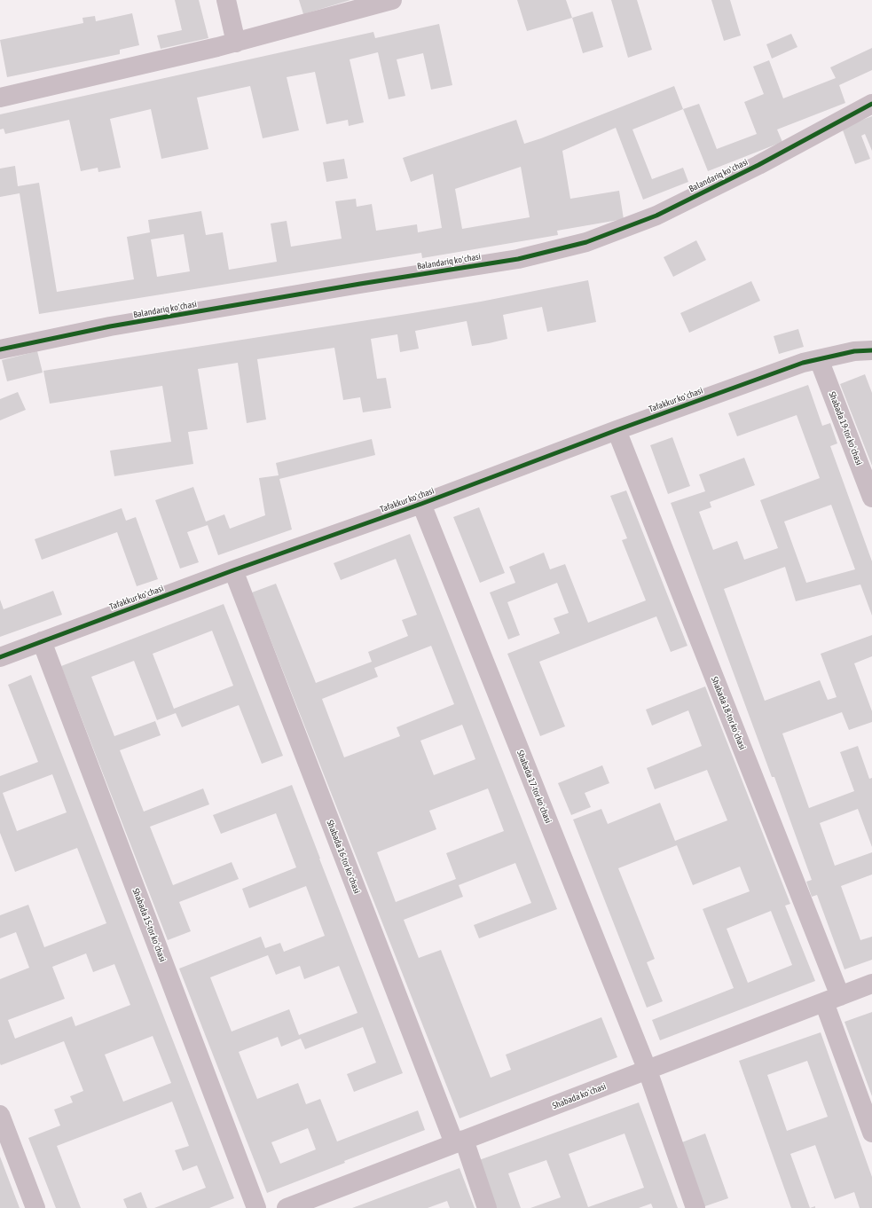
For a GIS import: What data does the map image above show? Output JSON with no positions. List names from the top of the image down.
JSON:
{
  "streets": {
    "street": [
      "Balandariq koʻchasi",
      "Tafakkur koʻchasi",
      "Shabada 19-tor koʻchasi",
      "Shabada 18-tor koʻchasi",
      "Shabada 17-tor koʻchasi",
      "Shabada 16-tor koʻchasi",
      "Shabada 15-tor koʻchasi",
      "Shabada koʻchasi"
    ]
  },
  "crossings": [
    ["Tafakkur koʻchasi", "Shabada 19-tor koʻchasi"],
    ["Tafakkur koʻchasi", "Shabada 18-tor koʻchasi"],
    ["Tafakkur koʻchasi", "Shabada 17-tor koʻchasi"],
    ["Tafakkur koʻchasi", "Shabada 16-tor koʻchasi"],
    ["Tafakkur koʻchasi", "Shabada 15-tor koʻchasi"],
    ["Shabada 18-tor koʻchasi", "Shabada koʻchasi"],
    ["Shabada 17-tor koʻchasi", "Shabada koʻchasi"],
    ["Shabada 16-tor koʻchasi", "Shabada koʻchasi"]
  ]
}
